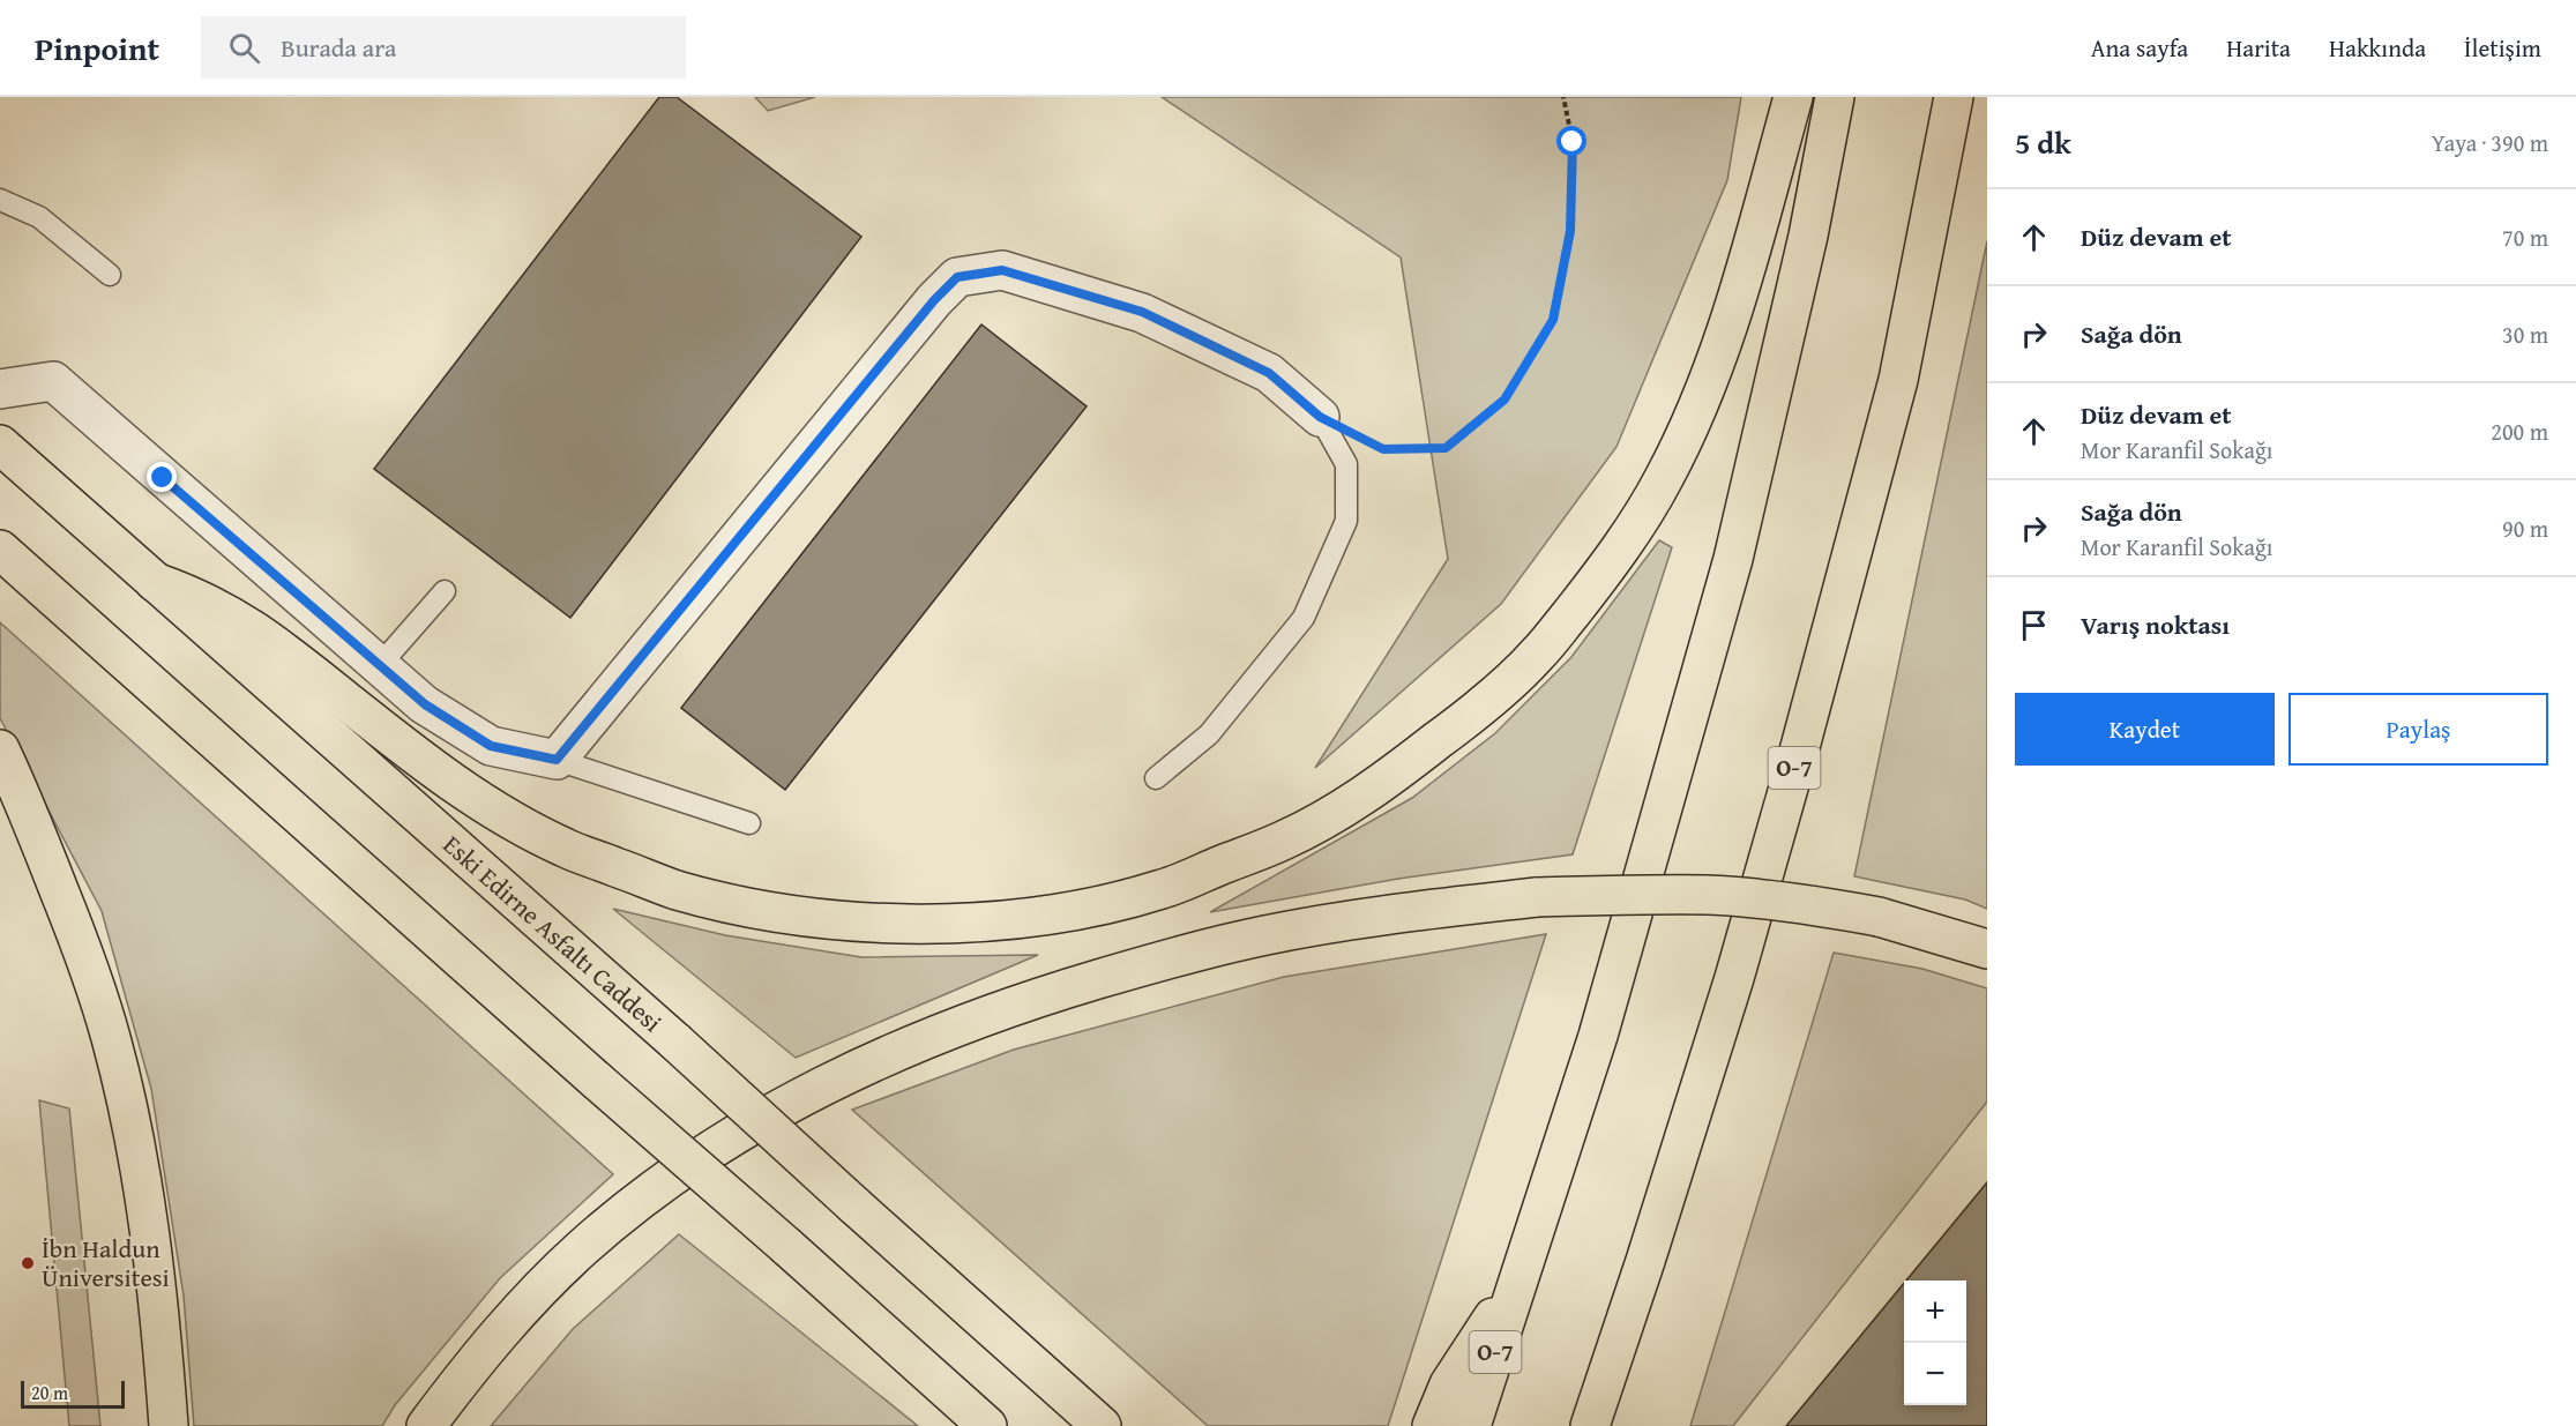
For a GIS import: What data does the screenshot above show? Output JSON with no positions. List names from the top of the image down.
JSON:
{
  "streets": {
    "highway": ["O-7", "Eski Edirne Asfaltı Caddesi"]
  },
  "places": ["İbn Haldun Üniversitesi"],
  "scale_bar": "20 m",
  "page": {
    "header": "Pinpoint",
    "search": "Burada ara",
    "nav": [
      "Ana sayfa",
      "Harita",
      "Hakkında",
      "İletişim"
    ],
    "heading": ["5 dk", "Yaya · 390 m"],
    "list": [
      ["Düz devam et", "70 m"],
      ["Sağa dön", "30 m"],
      ["Düz devam et", "Mor Karanfil Sokağı", "200 m"],
      ["Sağa dön", "Mor Karanfil Sokağı", "90 m"],
      "Varış noktası"
    ],
    "buttons": ["Kaydet", "Paylaş"],
    "map_buttons": ["+", "−"],
    "scale": "20 m"
  }
}
